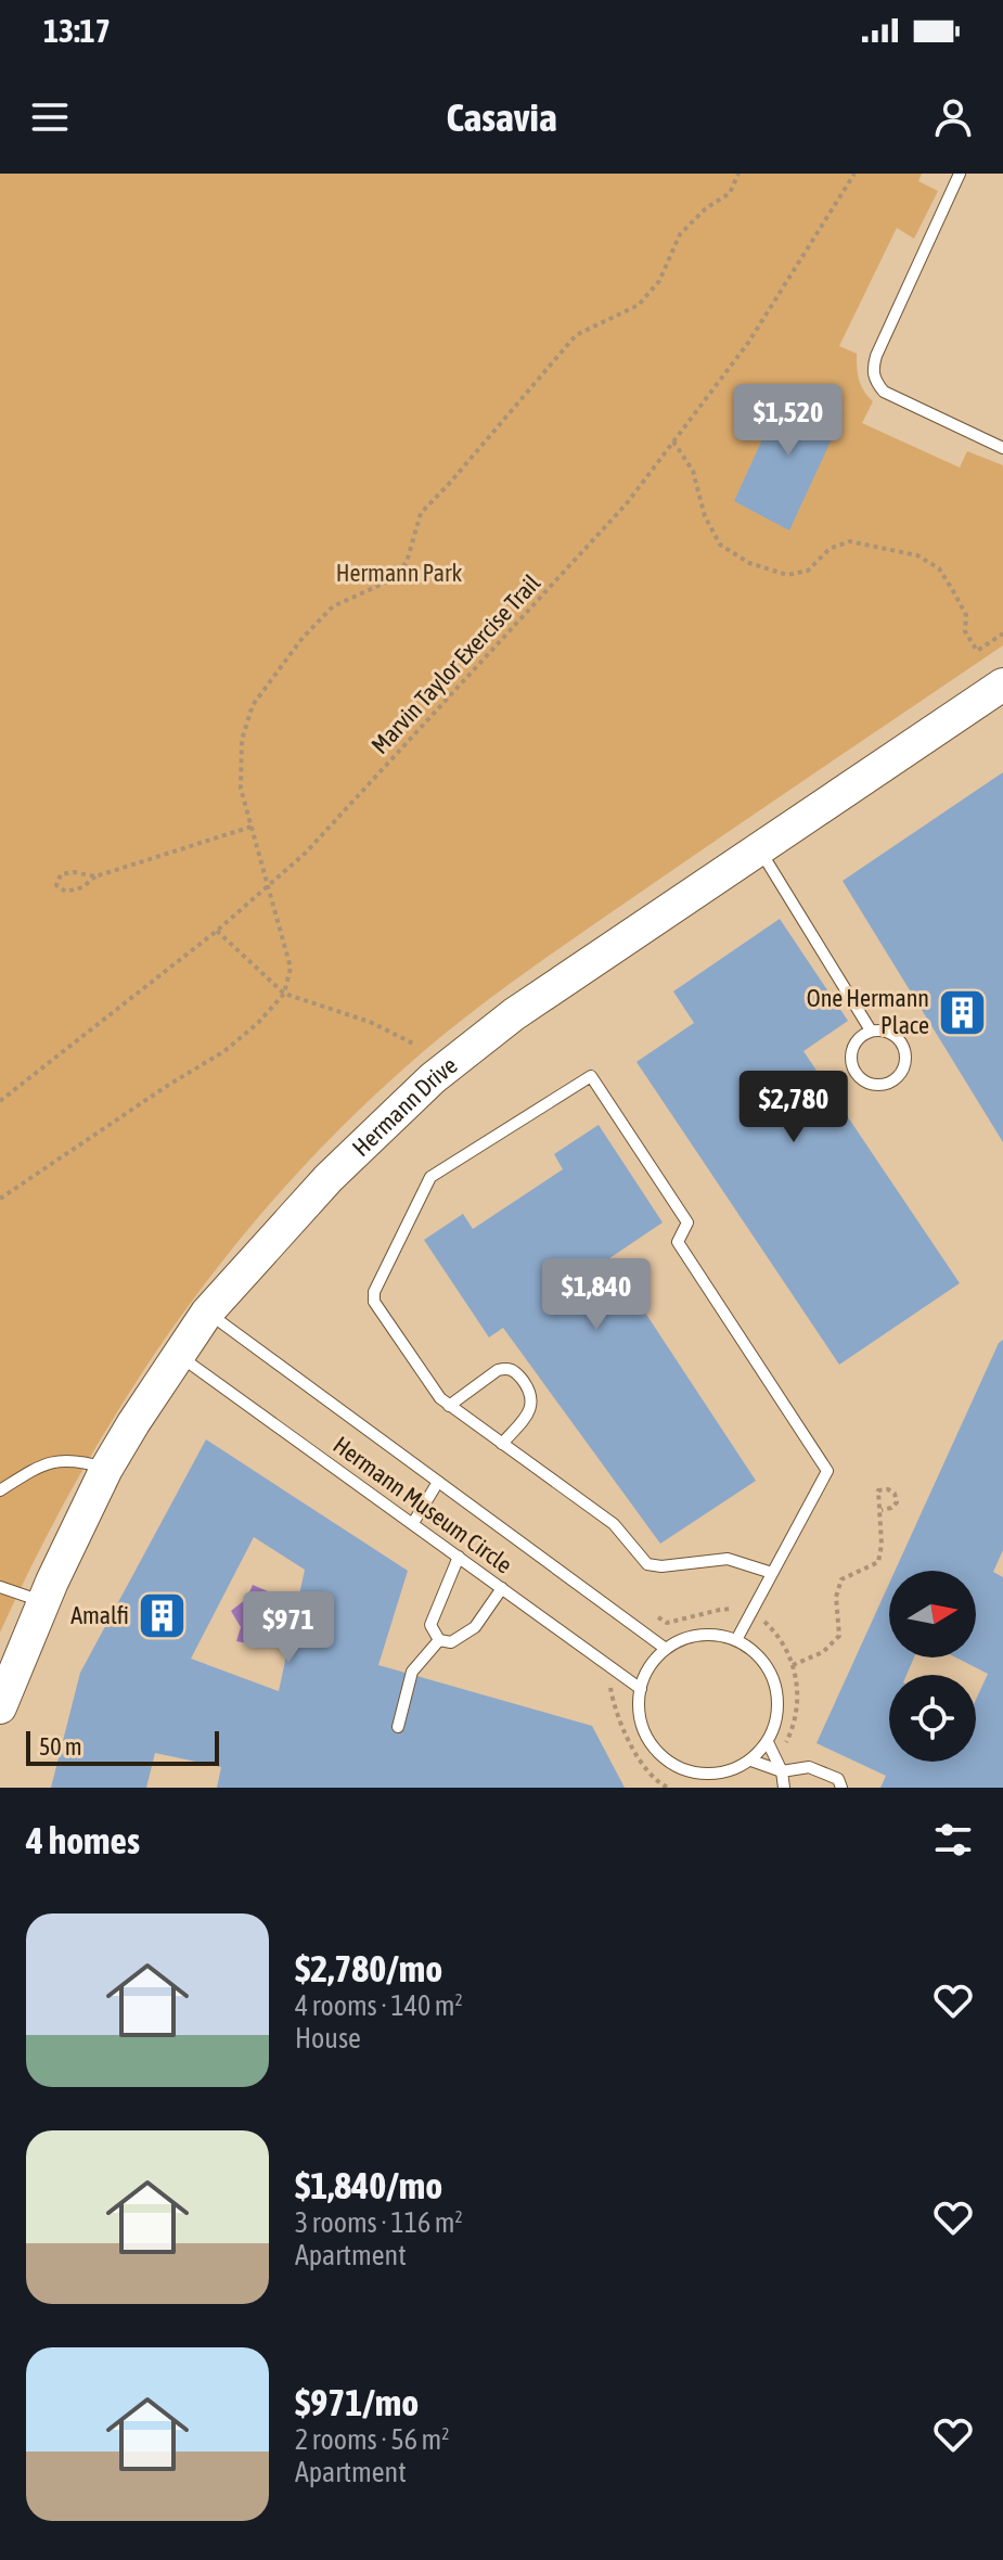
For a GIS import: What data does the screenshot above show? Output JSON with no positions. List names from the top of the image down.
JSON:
{
  "streets": {
    "street": ["Hermann Drive"],
    "lane": ["Hermann Museum Circle"],
    "path": ["Marvin Taylor Exercise Trail"]
  },
  "crossings": [
    ["Hermann Drive", "Hermann Museum Circle"]
  ],
  "parks": ["Hermann Park"],
  "places": {
    "building": ["One Hermann Place", "Amalfi"]
  },
  "scale_bar": "50 m",
  "north": "right",
  "page": {
    "status": "13:17",
    "header": "Casavia",
    "price": [
      "$1,520",
      "$2,780",
      "$1,840",
      "$971"
    ],
    "scale": "50 m",
    "heading": "4 homes",
    "list": [
      {
        "name": "$2,780/mo",
        "note": "4 rooms · 140 m² · House"
      },
      {
        "name": "$1,840/mo",
        "note": "3 rooms · 116 m² · Apartment"
      },
      {
        "name": "$971/mo",
        "note": "2 rooms · 56 m² · Apartment"
      }
    ]
  }
}
